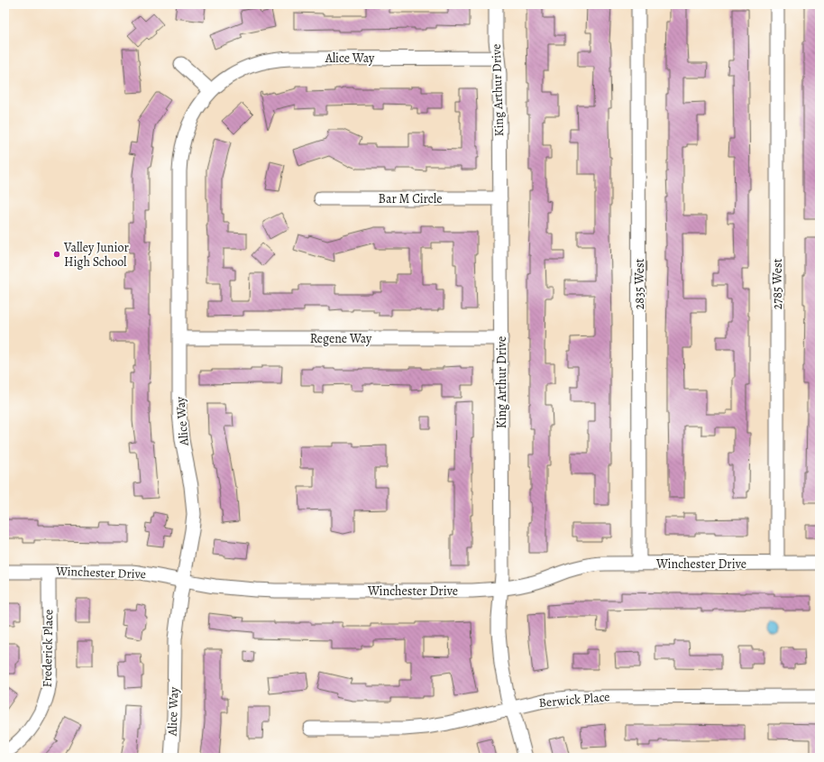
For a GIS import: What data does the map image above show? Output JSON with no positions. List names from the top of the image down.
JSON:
{
  "streets": {
    "street": [
      "Alice Way",
      "King Arthur Drive",
      "Bar M Circle",
      "2835 West",
      "2785 West",
      "Regene Way",
      "Winchester Drive",
      "Frederick Place",
      "Berwick Place"
    ]
  },
  "crossings": [
    ["Alice Way", "King Arthur Drive"],
    ["Alice Way", "Regene Way"],
    ["Alice Way", "Winchester Drive"],
    ["King Arthur Drive", "Bar M Circle"],
    ["King Arthur Drive", "Regene Way"],
    ["King Arthur Drive", "Winchester Drive"],
    ["King Arthur Drive", "Berwick Place"],
    ["2835 West", "Winchester Drive"],
    ["2785 West", "Winchester Drive"],
    ["Winchester Drive", "Frederick Place"]
  ],
  "places": ["Valley Junior High School"]
}
